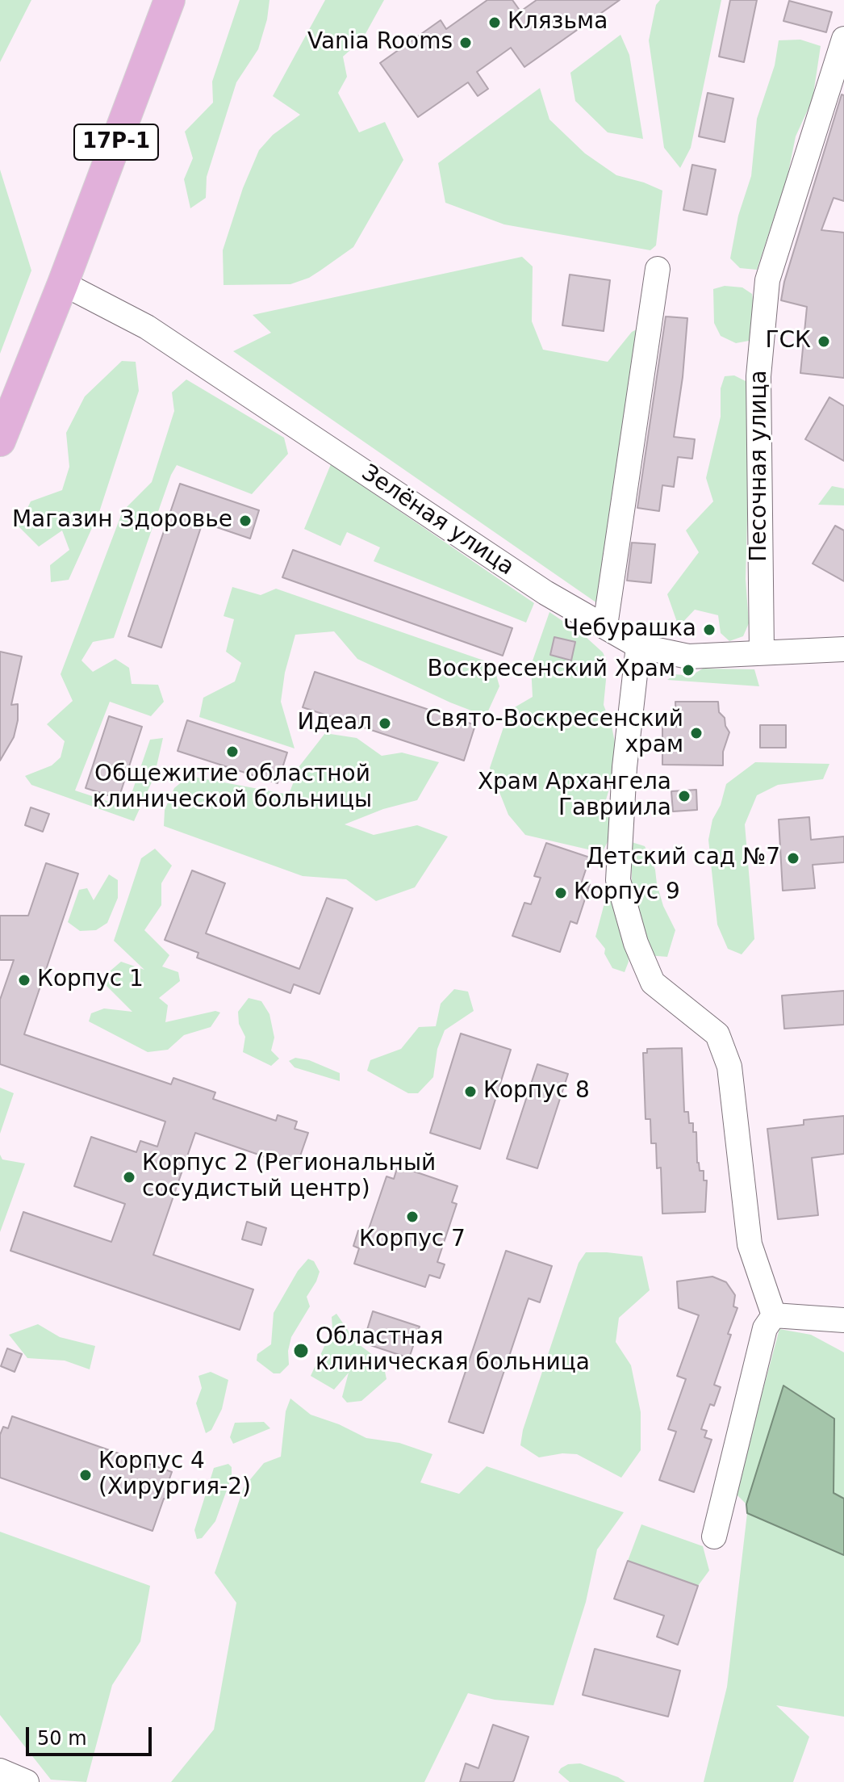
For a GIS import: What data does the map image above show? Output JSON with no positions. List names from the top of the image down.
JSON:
{
  "streets": {
    "main road": ["17Р-1"],
    "street": ["Песочная улица", "Зелёная улица"]
  },
  "crossings": [
    ["17Р-1", "Зелёная улица"],
    ["Песочная улица", "Зелёная улица"]
  ],
  "places": [
    "Клязьма",
    "Vania Rooms",
    "ГСК",
    "Магазин Здоровье",
    "Чебурашка",
    "Воскресенский Храм",
    "Идеал",
    "Свято-Воскресенский храм",
    "Общежитие областной клинической больницы",
    "Храм Архангела Гавриила",
    "Детский сад №7",
    "Корпус 9",
    "Корпус 1",
    "Корпус 8",
    "Корпус 2 (Региональный сосудистый центр)",
    "Корпус 7",
    "Областная клиническая больница",
    "Корпус 4 (Хирургия-2)"
  ],
  "scale_bar": "50 m"
}
